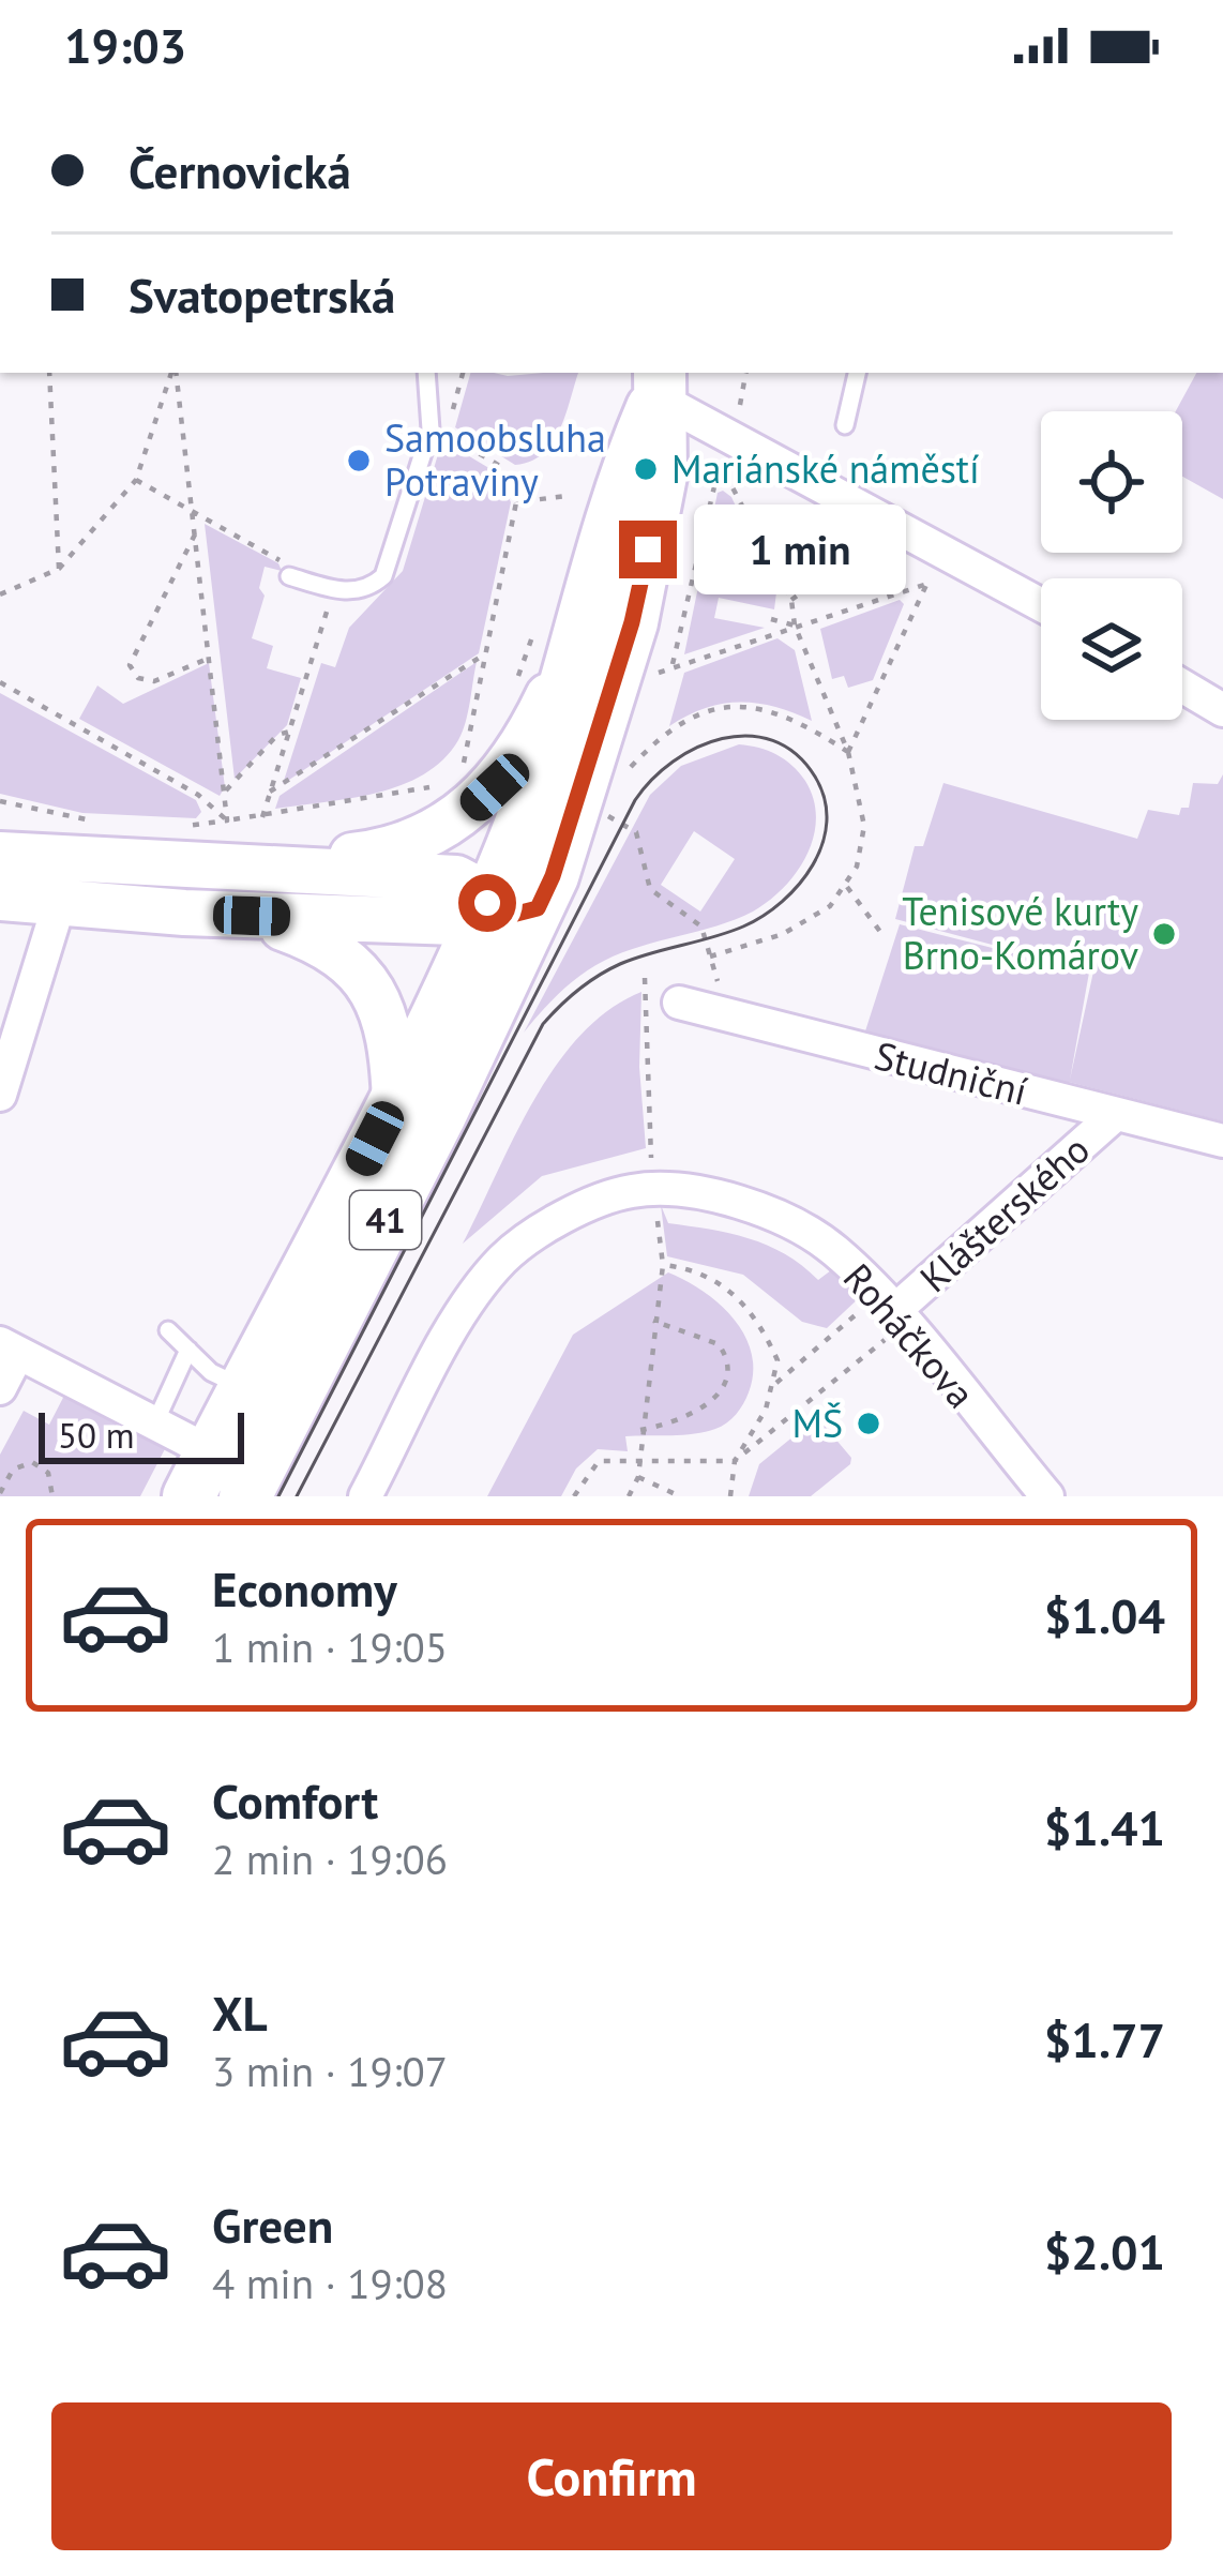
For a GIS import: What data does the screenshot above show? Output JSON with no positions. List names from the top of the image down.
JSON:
{
  "streets": {
    "main road": ["41"],
    "street": ["Studniční", "Klášterského", "Roháčkova"]
  },
  "crossings": [
    ["Studniční", "Klášterského"],
    ["Klášterského", "Roháčkova"]
  ],
  "places": [
    "Samoobsluha Potraviny",
    "Mariánské náměstí",
    "Tenisové kurty Brno-Komárov",
    "MŠ"
  ],
  "scale_bar": "50 m",
  "page": {
    "status": "19:03",
    "banner": ["Černovická", "Svatopetrská"],
    "bubble": "1 min",
    "scale": "50 m",
    "list": [
      {
        "name": "Economy",
        "note": "1 min · 19:05",
        "value": "$1.04"
      },
      {
        "name": "Comfort",
        "note": "2 min · 19:06",
        "value": "$1.41"
      },
      {
        "name": "XL",
        "note": "3 min · 19:07",
        "value": "$1.77"
      },
      {
        "name": "Green",
        "note": "4 min · 19:08",
        "value": "$2.01"
      }
    ],
    "buttons": "Confirm"
  }
}
